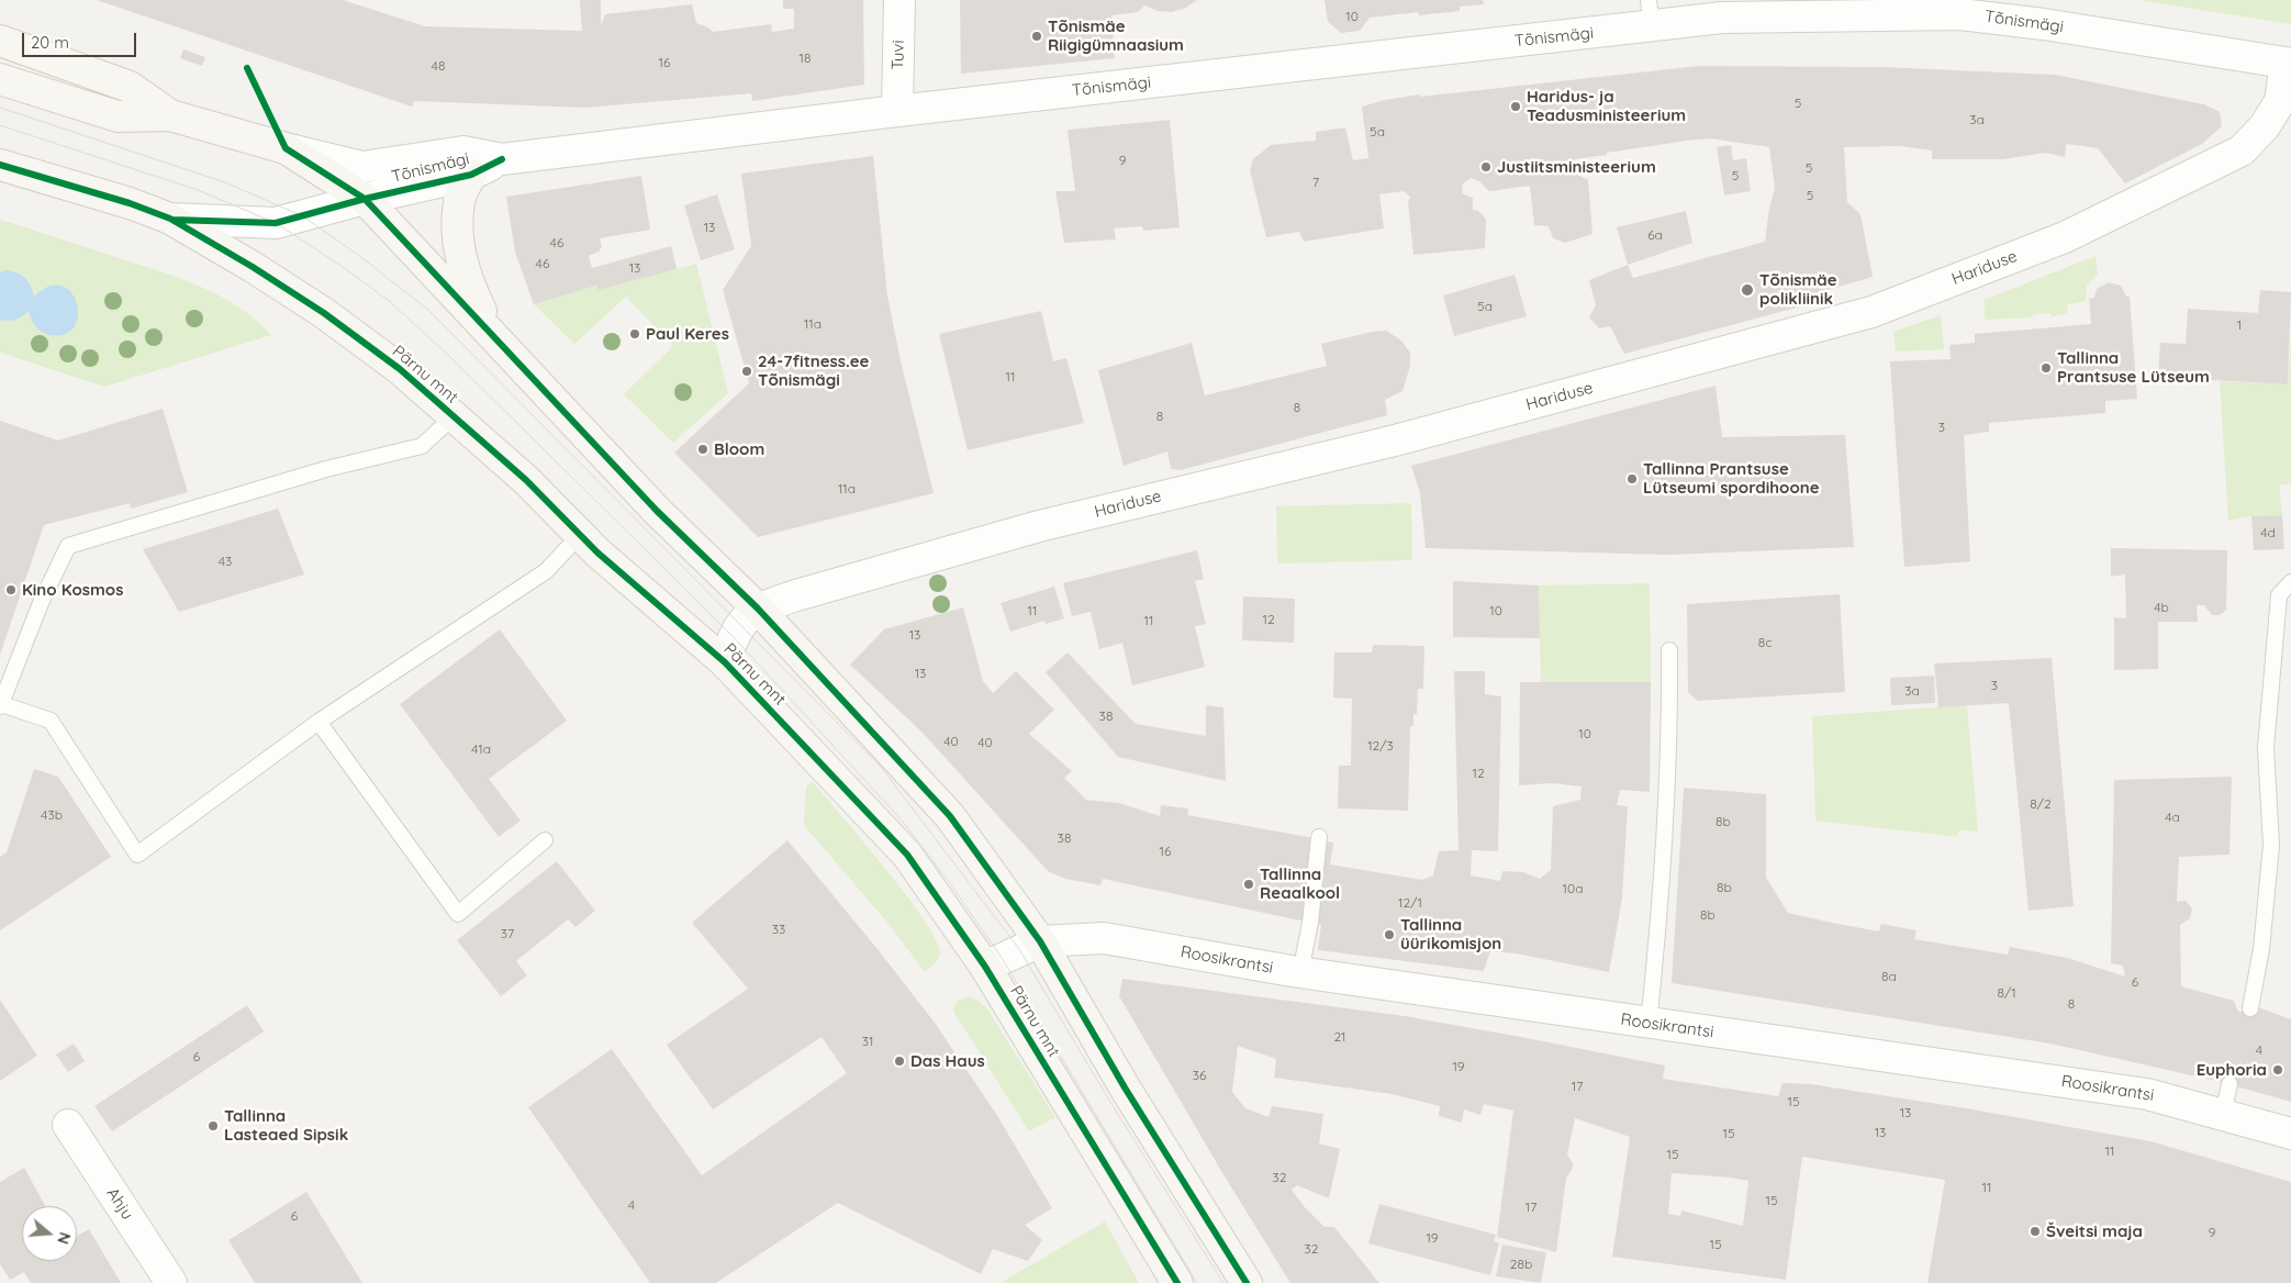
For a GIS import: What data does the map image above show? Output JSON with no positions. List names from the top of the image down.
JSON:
{
  "streets": {
    "main road": ["Pärnu mnt"],
    "street": [
      "Tõnismägi",
      "Tuvi",
      "Hariduse",
      "Roosikrantsi",
      "Ahju"
    ]
  },
  "crossings": [
    ["Tõnismägi", "Tuvi"],
    ["Tõnismägi", "Hariduse"],
    ["Tõnismägi", "Pärnu mnt"]
  ],
  "places": [
    "Tõnismäe Riigigümnaasium",
    "Haridus- ja Teadusministeerium",
    "Justiitsministeerium",
    "Tõnismäe polikliinik",
    "Paul Keres",
    "Tallinna Prantsuse Lütseum",
    "24-7fitness.ee Tõnismägi",
    "Bloom",
    "Tallinna Prantsuse Lütseumi spordihoone",
    "Kino Kosmos",
    "Tallinna Reaalkool",
    "Tallinna üürikomisjon",
    "Das Haus",
    "Euphoria",
    "Tallinna Lasteaed Sipsik",
    "Šveitsi maja"
  ],
  "house_numbers": [
    "10",
    "18",
    "16",
    "48",
    "5",
    "3a",
    "5a",
    "9",
    "5",
    "5",
    "7",
    "5",
    "13",
    "6a",
    "46",
    "46",
    "13",
    "5a",
    "11a",
    "1",
    "11",
    "8",
    "8",
    "3",
    "11a",
    "4d",
    "43",
    "4b",
    "11",
    "10",
    "12",
    "11",
    "13",
    "8c",
    "13",
    "3",
    "3a",
    "38",
    "10",
    "40",
    "40",
    "12/3",
    "41a",
    "12",
    "8/2",
    "43b",
    "4a",
    "8b",
    "38",
    "16",
    "8b",
    "10a",
    "12/1",
    "8b",
    "33",
    "37",
    "8a",
    "6",
    "8/1",
    "8",
    "21",
    "31",
    "4",
    "6",
    "19",
    "36",
    "17",
    "15",
    "13",
    "13",
    "15",
    "11",
    "15",
    "32",
    "11",
    "15",
    "4",
    "17",
    "6",
    "9",
    "19",
    "15",
    "32",
    "28b"
  ],
  "scale_bar": "20 m",
  "north": "right"
}
